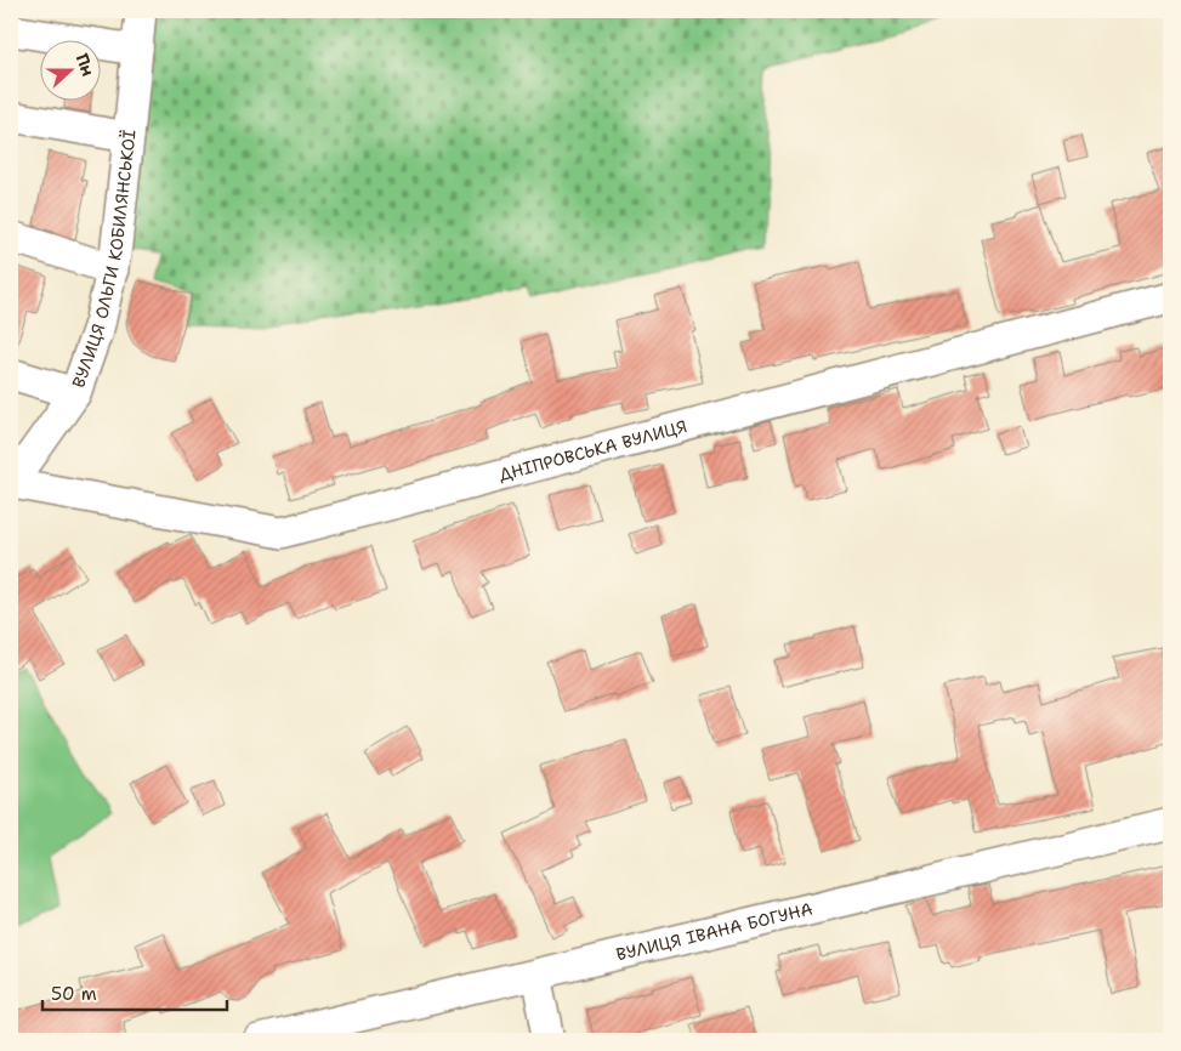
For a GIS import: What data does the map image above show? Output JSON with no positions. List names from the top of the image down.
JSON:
{
  "streets": {
    "street": ["ВУЛИЦЯ ОЛЬГИ КОБИЛЯНСЬКОЇ", "ДНІПРОВСЬКА ВУЛИЦЯ", "ВУЛИЦЯ ІВАНА БОГУНА"]
  },
  "crossings": [
    ["ВУЛИЦЯ ОЛЬГИ КОБИЛЯНСЬКОЇ", "ДНІПРОВСЬКА ВУЛИЦЯ"]
  ],
  "scale_bar": "50 m",
  "north": "right"
}
